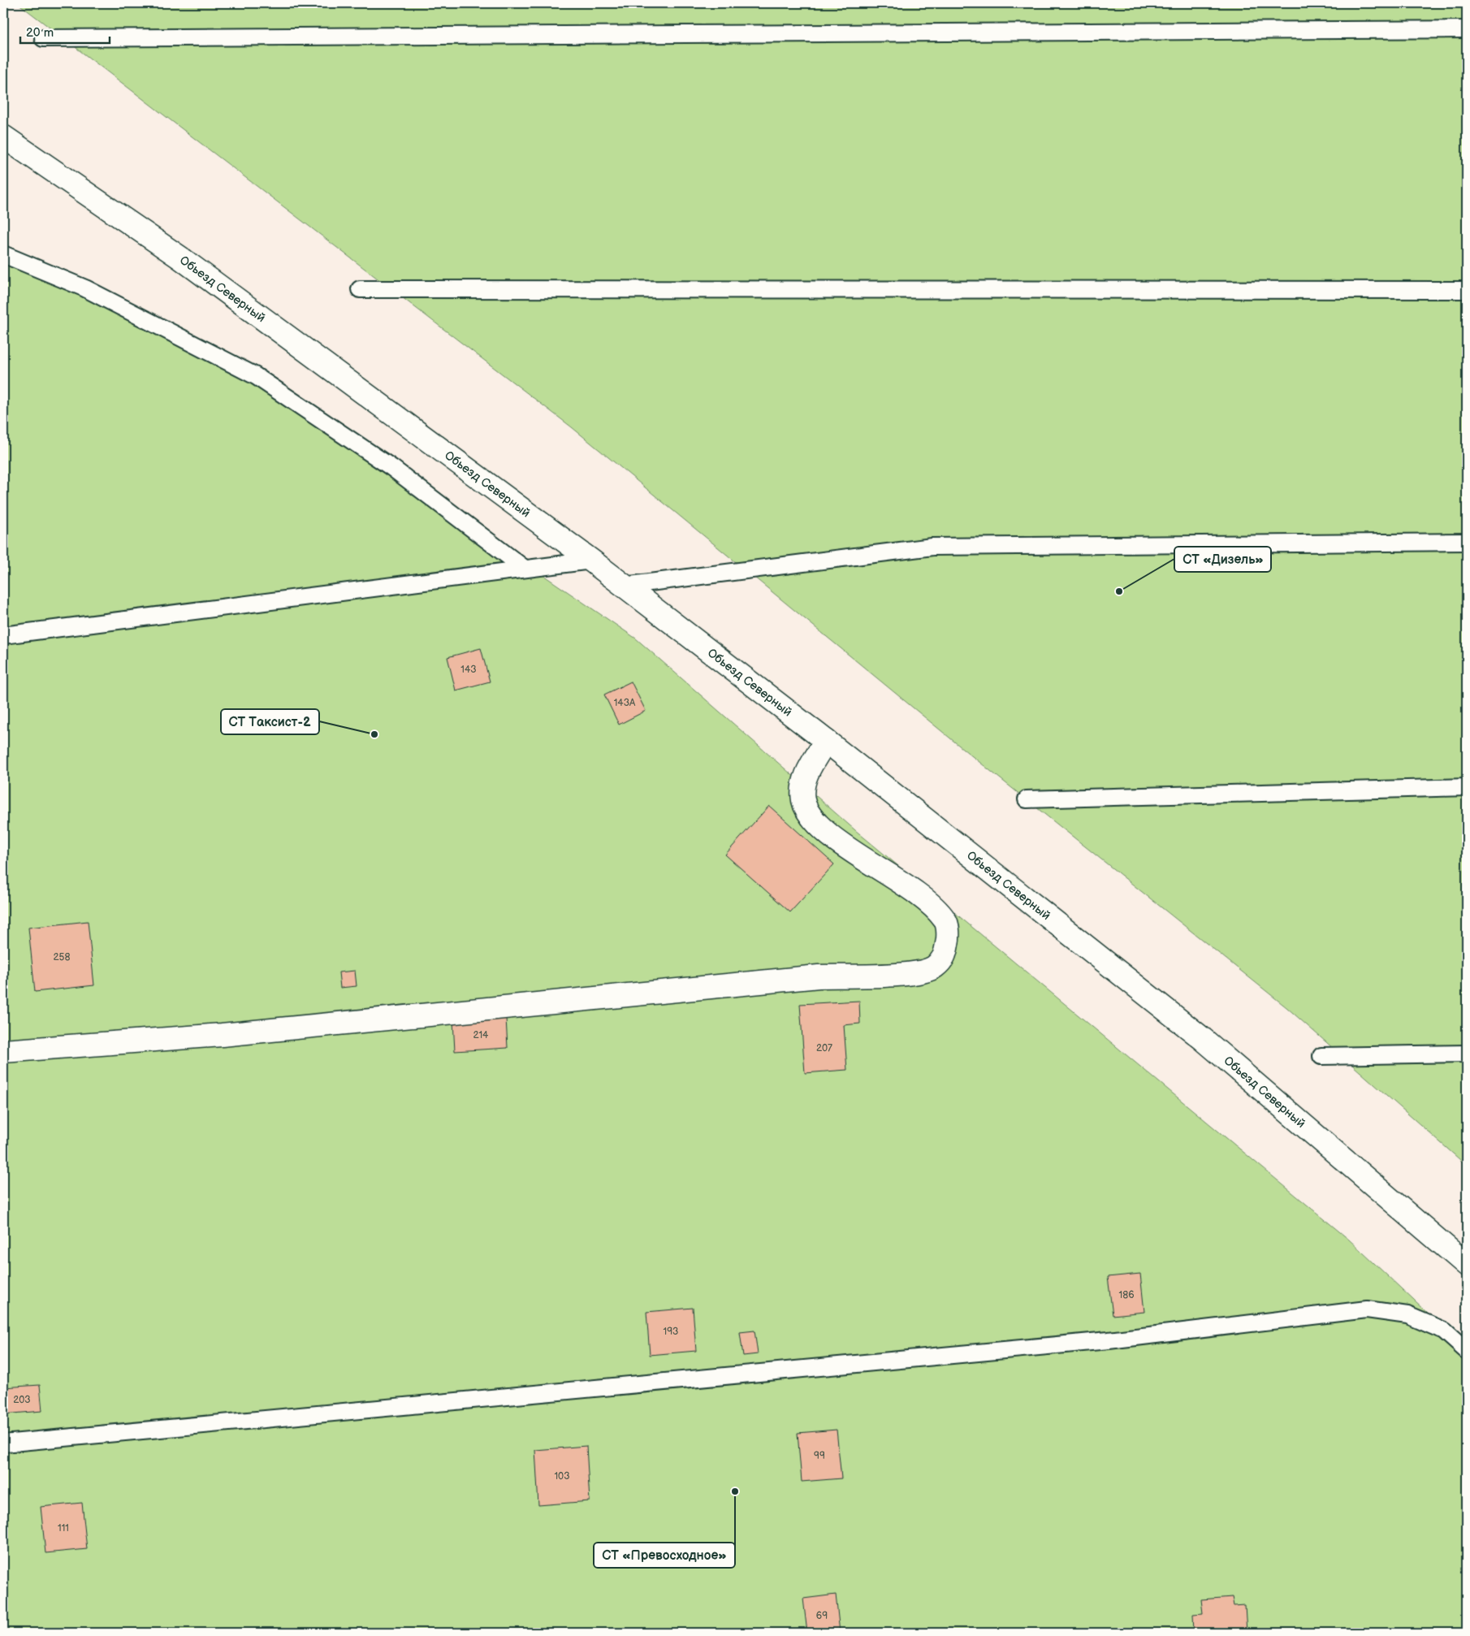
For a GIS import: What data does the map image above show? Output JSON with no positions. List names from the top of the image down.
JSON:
{
  "streets": {
    "main road": ["Обьезд Северный"]
  },
  "places": ["СТ «Дизель»", "СТ Таксист-2", "СТ «Превосходное»"],
  "house_numbers": [
    "143",
    "143А",
    "258",
    "214",
    "207",
    "186",
    "193",
    "203",
    "99",
    "103",
    "111",
    "69"
  ],
  "scale_bar": "20 m"
}
